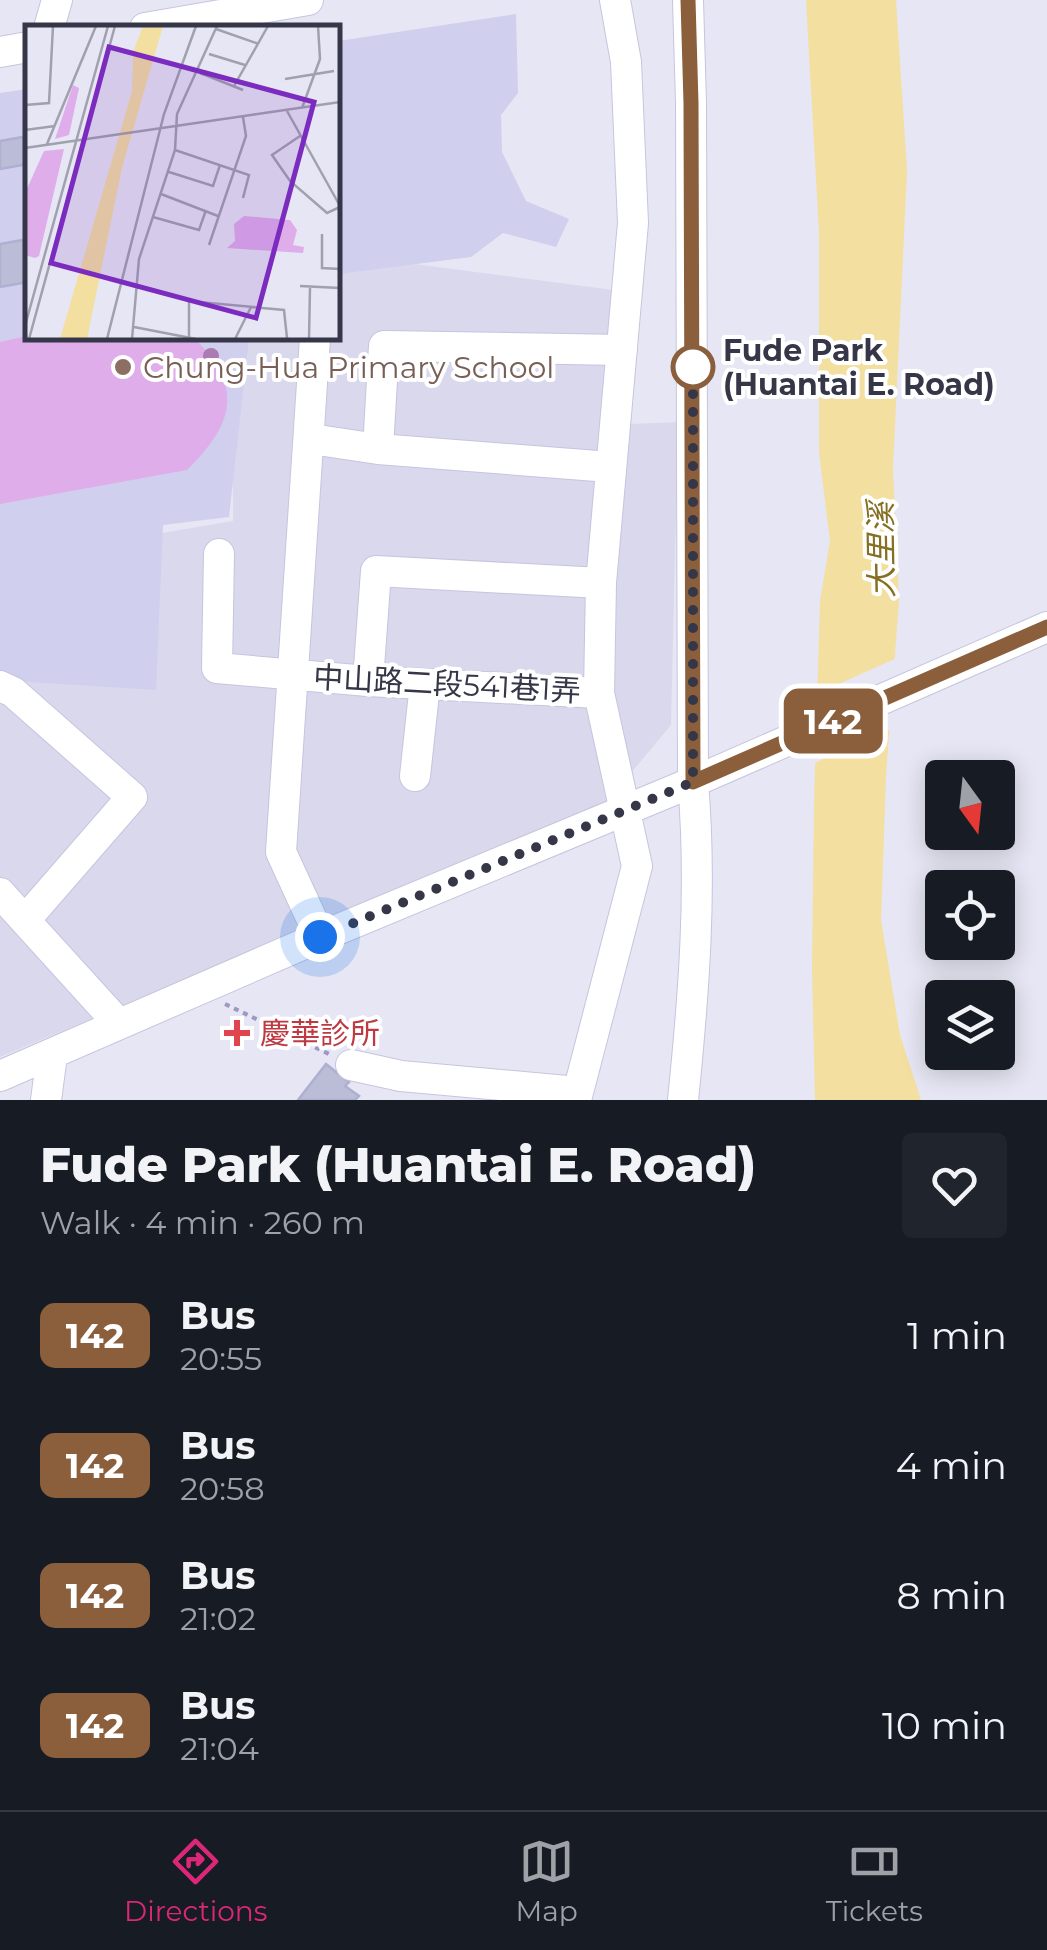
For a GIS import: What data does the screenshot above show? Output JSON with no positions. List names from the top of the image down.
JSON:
{
  "streets": {
    "street": ["中山路二段541巷1弄"]
  },
  "water": ["大里溪"],
  "places": {
    "other": ["Chung-Hua Primary School", "Fude Park (Huantai E. Road)"],
    "health": ["慶華診所"]
  },
  "lines": ["bus line 142"],
  "north": "bottom",
  "page": {
    "on_map": "142",
    "heading": ["Fude Park (Huantai E. Road)", "Walk · 4 min · 260 m"],
    "list": [
      {
        "mark": "142",
        "name": "Bus",
        "note": "20:55",
        "value": "1 min"
      },
      {
        "mark": "142",
        "name": "Bus",
        "note": "20:58",
        "value": "4 min"
      },
      {
        "mark": "142",
        "name": "Bus",
        "note": "21:02",
        "value": "8 min"
      },
      {
        "mark": "142",
        "name": "Bus",
        "note": "21:04",
        "value": "10 min"
      }
    ],
    "tabs": ["Directions", "Map", "Tickets"]
  }
}
